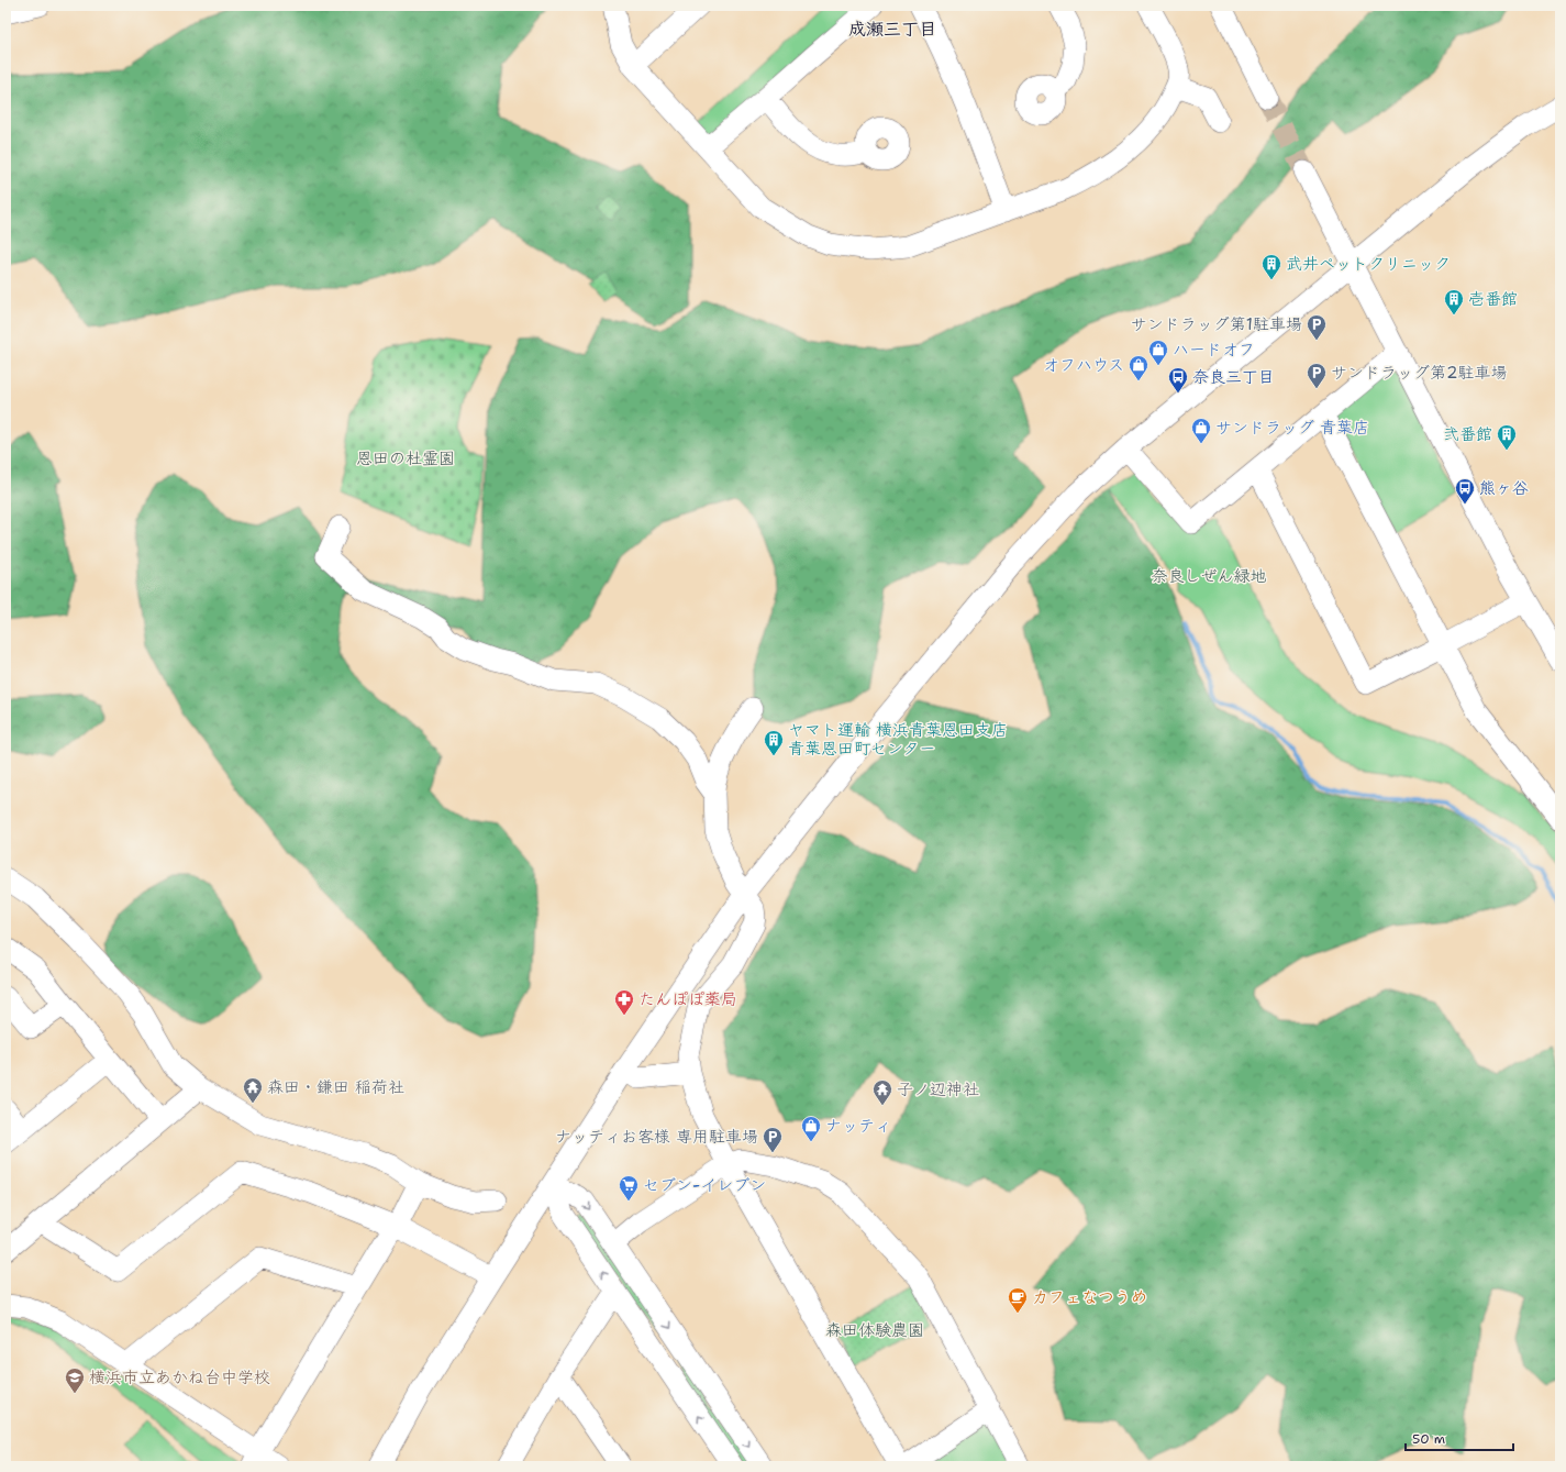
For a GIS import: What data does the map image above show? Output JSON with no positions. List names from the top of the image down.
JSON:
{
  "districts": ["成瀬三丁目"],
  "parks": ["恩田の杜霊園", "奈良しぜん緑地", "森田体験農園"],
  "places": {
    "building": [
      "武井ペットクリニック",
      "壱番館",
      "弐番館",
      "ヤマト運輸 横浜青葉恩田支店 青葉恩田町センター"
    ],
    "parking": ["サンドラッグ第1駐車場", "サンドラッグ第2駐車場", "ナッティお客様 専用駐車場"],
    "shop": [
      "ハードオフ",
      "オフハウス",
      "サンドラッグ 青葉店",
      "ナッティ"
    ],
    "bus stop": ["奈良三丁目", "熊ヶ谷"],
    "pharmacy": ["たんぽぽ薬局"],
    "temple": ["森田・鎌田 稲荷社", "子ノ辺神社"],
    "supermarket": ["セブン-イレブン"],
    "cafe": ["カフェなつうめ"],
    "school or university": ["横浜市立あかね台中学校"]
  },
  "scale_bar": "50 m"
}
